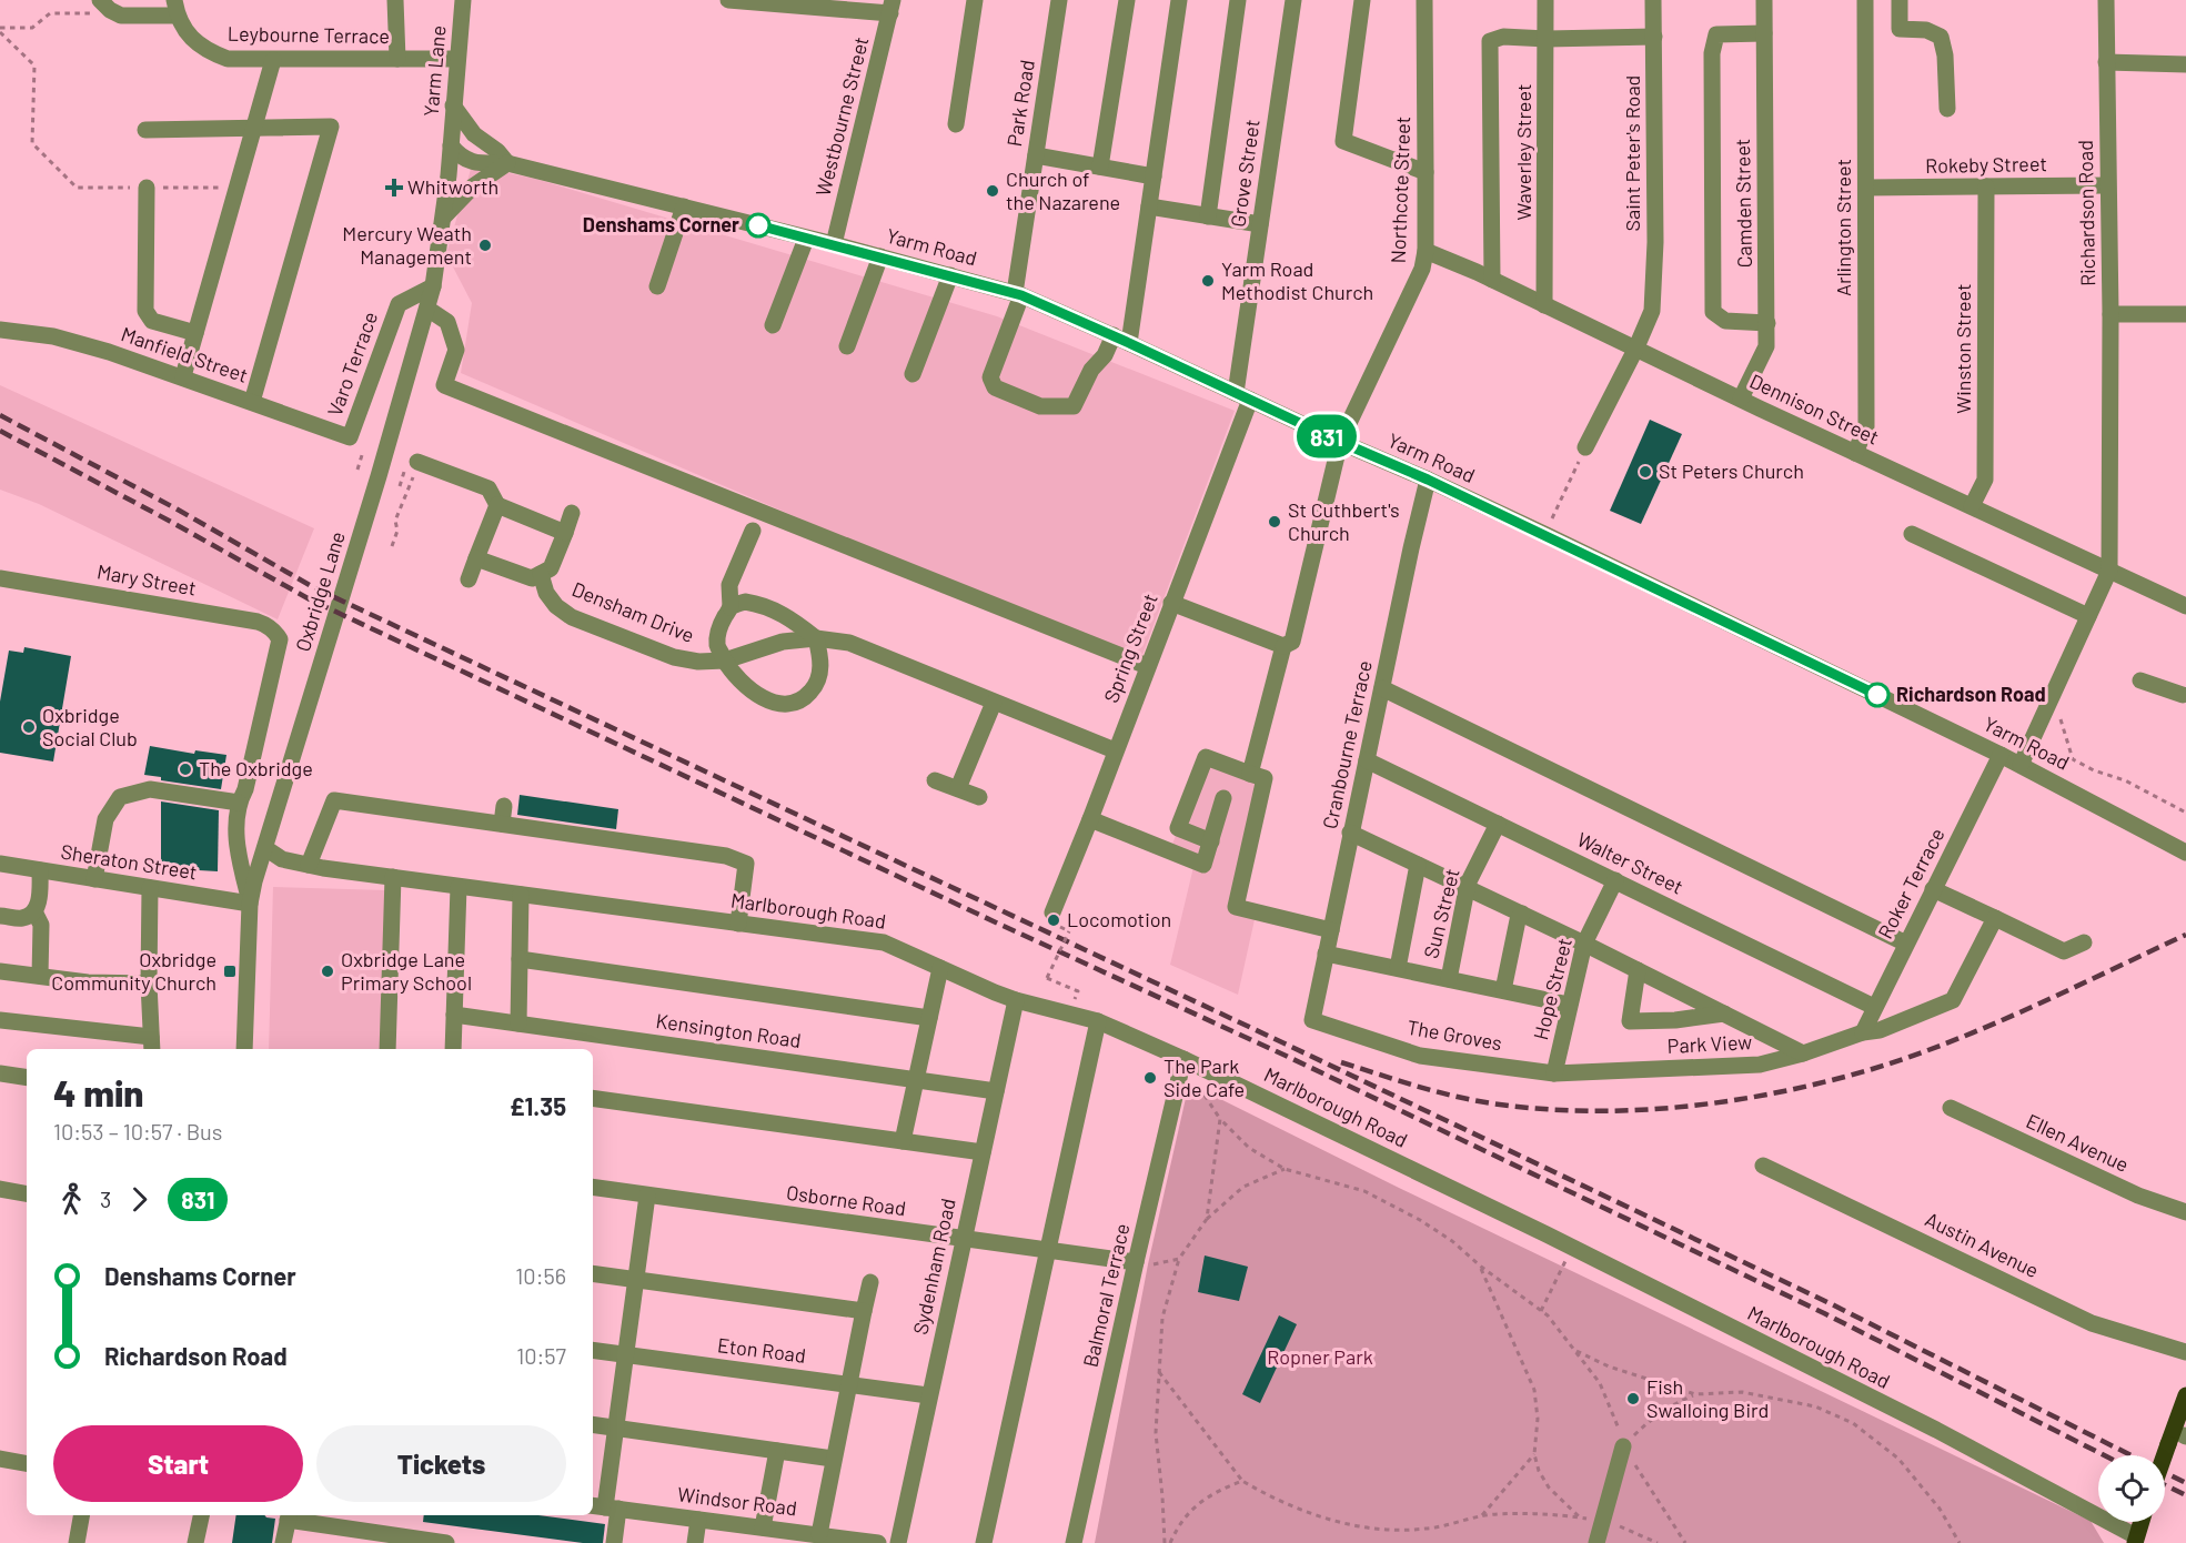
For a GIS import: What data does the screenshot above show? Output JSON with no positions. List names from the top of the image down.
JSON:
{
  "streets": {
    "street": [
      "Leybourne Terrace",
      "Yarm Lane",
      "Park Road",
      "Westbourne Street",
      "Waverley Street",
      "Saint Peter's Road",
      "Rokeby Street",
      "Grove Street",
      "Northcote Street",
      "Camden Street",
      "Richardson Road",
      "Arlington Street",
      "Yarm Road",
      "Winston Street",
      "Manfield Street",
      "Varo Terrace",
      "Dennison Street",
      "Mary Street",
      "Oxbridge Lane",
      "Densham Drive",
      "Spring Street",
      "Cranbourne Terrace",
      "Sheraton Street",
      "Walter Street",
      "Roker Terrace",
      "Marlborough Road",
      "Sun Street",
      "Hope Street",
      "Kensington Road",
      "The Groves",
      "Park View",
      "Ellen Avenue",
      "Osborne Road",
      "Austin Avenue",
      "Sydenham Road",
      "Balmoral Terrace",
      "Eton Road",
      "Windsor Road"
    ]
  },
  "crossings": [
    ["Leybourne Terrace", "Yarm Lane"],
    ["Yarm Lane", "Yarm Road"],
    ["Yarm Lane", "Oxbridge Lane"],
    ["Park Road", "Yarm Road"],
    ["Westbourne Street", "Yarm Road"],
    ["Waverley Street", "Dennison Street"],
    ["Saint Peter's Road", "Dennison Street"],
    ["Rokeby Street", "Richardson Road"],
    ["Rokeby Street", "Arlington Street"],
    ["Rokeby Street", "Winston Street"],
    ["Grove Street", "Yarm Road"],
    ["Grove Street", "Spring Street"],
    ["Northcote Street", "Yarm Road"],
    ["Northcote Street", "Dennison Street"],
    ["Camden Street", "Dennison Street"],
    ["Richardson Road", "Yarm Road"],
    ["Richardson Road", "Dennison Street"],
    ["Arlington Street", "Dennison Street"],
    ["Yarm Road", "Oxbridge Lane"],
    ["Yarm Road", "Spring Street"],
    ["Yarm Road", "Cranbourne Terrace"],
    ["Yarm Road", "Roker Terrace"],
    ["Winston Street", "Dennison Street"],
    ["Manfield Street", "Varo Terrace"],
    ["Varo Terrace", "Oxbridge Lane"],
    ["Oxbridge Lane", "Sheraton Street"],
    ["Oxbridge Lane", "Marlborough Road"],
    ["Densham Drive", "Spring Street"],
    ["Cranbourne Terrace", "Walter Street"],
    ["Cranbourne Terrace", "The Groves"],
    ["Walter Street", "Roker Terrace"],
    ["Walter Street", "Sun Street"],
    ["Walter Street", "Hope Street"],
    ["Roker Terrace", "Park View"],
    ["Marlborough Road", "Sydenham Road"],
    ["Marlborough Road", "Balmoral Terrace"],
    ["Hope Street", "The Groves"],
    ["Hope Street", "Park View"],
    ["Kensington Road", "Sydenham Road"],
    ["The Groves", "Park View"],
    ["Osborne Road", "Sydenham Road"],
    ["Osborne Road", "Balmoral Terrace"],
    ["Sydenham Road", "Eton Road"]
  ],
  "parks": ["Ropner Park"],
  "places": {
    "health": ["Whitworth"],
    "other": [
      "Church of the Nazarene",
      "Denshams Corner",
      "Mercury Weath Management",
      "Yarm Road Methodist Church",
      "St Peters Church",
      "St Cuthbert's Church",
      "Richardson Road",
      "Oxbridge Social Club",
      "The Oxbridge",
      "Locomotion",
      "Oxbridge Lane Primary School",
      "The Park Side Cafe",
      "Fish Swalloing Bird"
    ],
    "transit": ["Oxbridge Community Church"]
  },
  "lines": ["bus line 831"],
  "page": {
    "on_map": "831",
    "heading": ["4 min", "10:53 – 10:57 · Bus", "£1.35"],
    "legs": ["3", "831"],
    "list": [
      {
        "name": "Denshams Corner",
        "value": "10:56"
      },
      {
        "name": "Richardson Road",
        "value": "10:57"
      }
    ],
    "buttons": ["Start", "Tickets"]
  }
}
